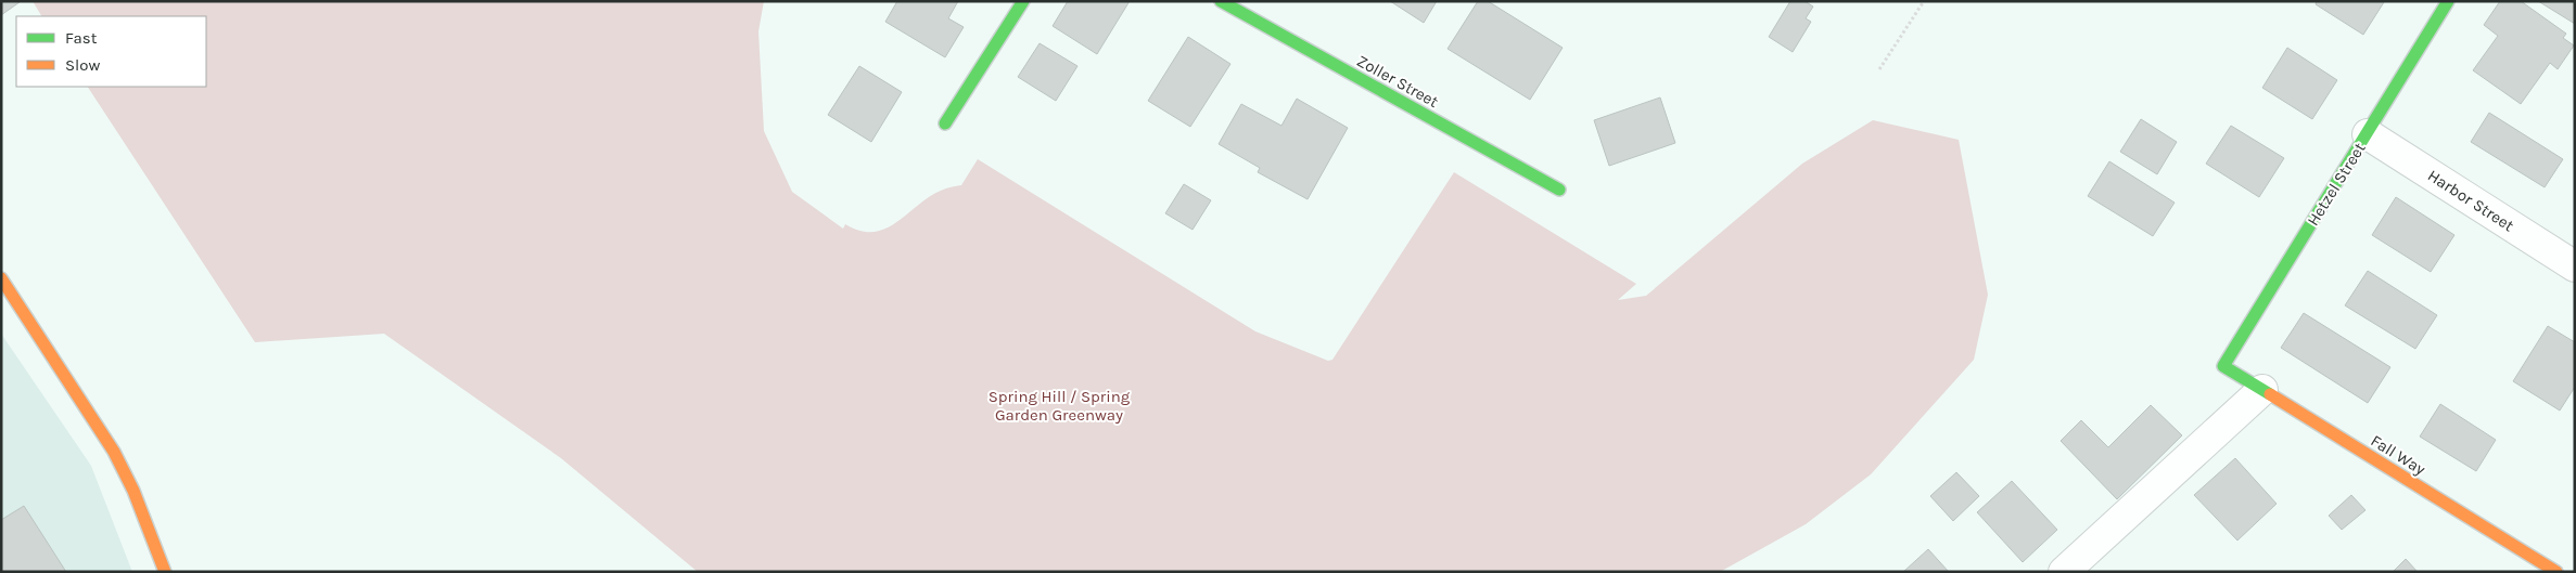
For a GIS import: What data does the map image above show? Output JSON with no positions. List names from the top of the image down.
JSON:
{
  "streets": {
    "street": [
      "Zoller Street",
      "Hetzel Street",
      "Harbor Street",
      "Fall Way"
    ]
  },
  "crossings": [
    ["Hetzel Street", "Harbor Street"],
    ["Hetzel Street", "Fall Way"]
  ],
  "parks": ["Spring Hill / Spring Garden Greenway"],
  "legend": ["Fast", "Slow"]
}
